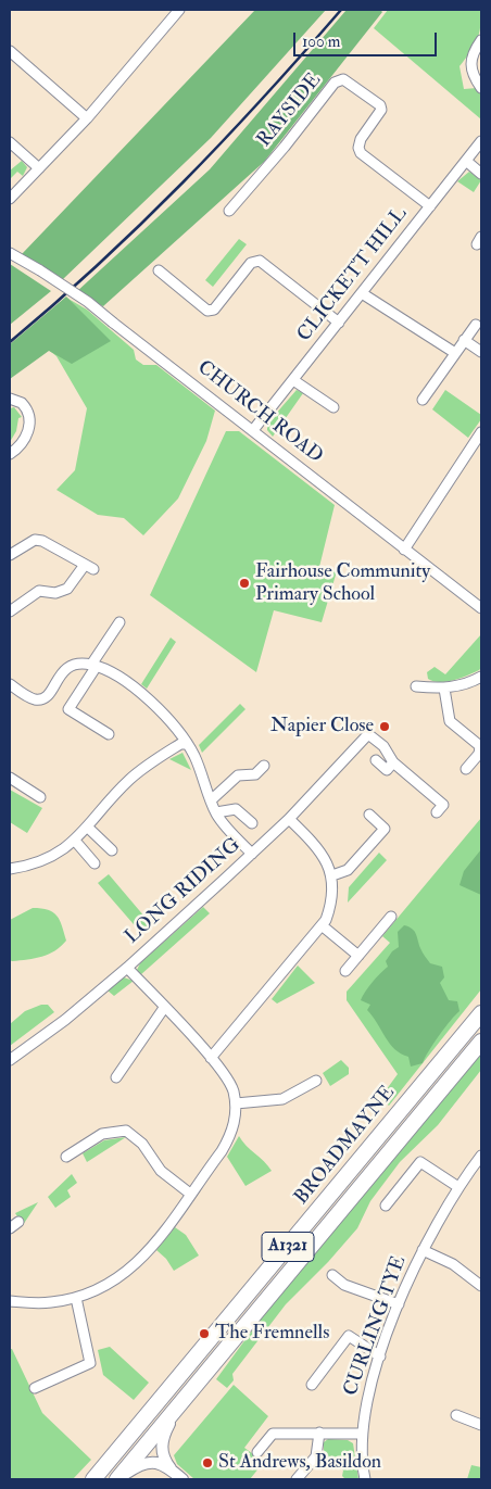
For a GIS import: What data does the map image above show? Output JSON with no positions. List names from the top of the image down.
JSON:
{
  "streets": {
    "main road": ["BROADMAYNE", "A1321"],
    "street": [
      "RAYSIDE",
      "CLICKETT HILL",
      "CHURCH ROAD",
      "LONG RIDING",
      "CURLING TYE"
    ]
  },
  "crossings": [
    ["RAYSIDE", "CLICKETT HILL"],
    ["CLICKETT HILL", "CHURCH ROAD"]
  ],
  "places": [
    "Fairhouse Community Primary School",
    "Napier Close",
    "The Fremnells",
    "St Andrews, Basildon"
  ],
  "scale_bar": "100 m"
}
